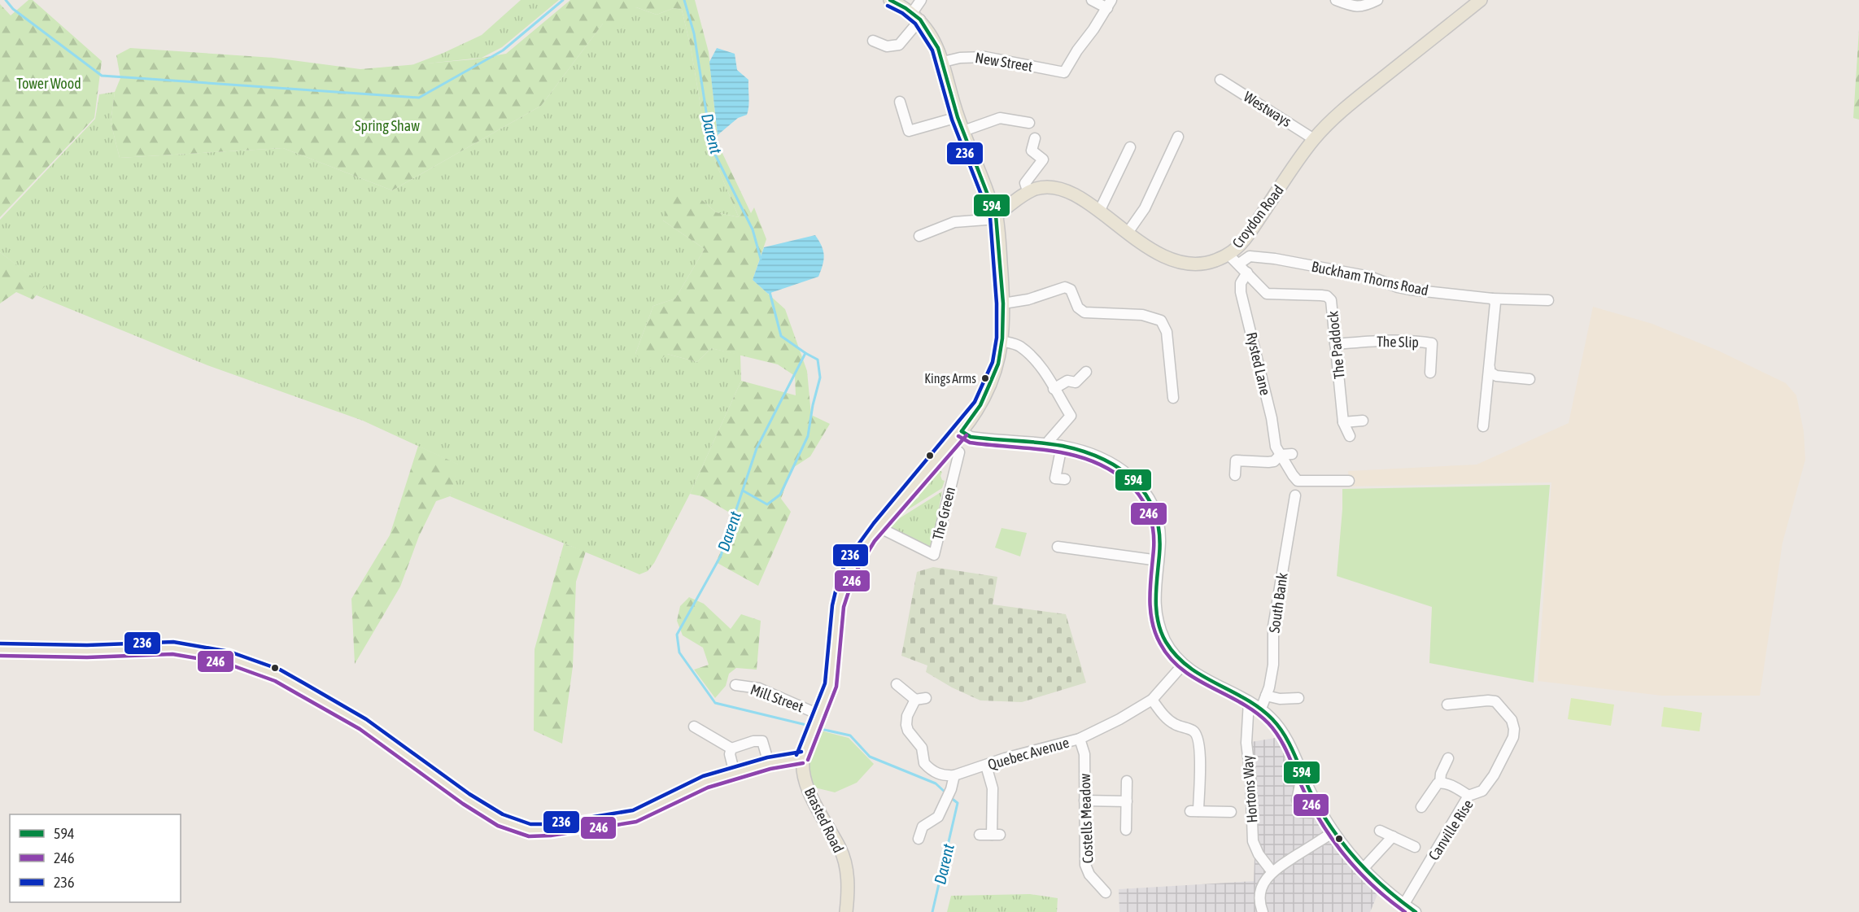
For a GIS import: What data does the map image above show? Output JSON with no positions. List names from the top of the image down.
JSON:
{
  "streets": {
    "main road": ["Croydon Road", "Brasted Road"],
    "street": [
      "New Street",
      "Westways",
      "Buckham Thorns Road",
      "The Slip",
      "The Paddock",
      "Rysted Lane",
      "The Green",
      "South Bank",
      "Mill Street",
      "Quebec Avenue",
      "Hortons Way",
      "Costells Meadow",
      "Canville Rise"
    ]
  },
  "crossings": [
    ["Westways", "Croydon Road"],
    ["Croydon Road", "The Paddock"],
    ["Buckham Thorns Road", "The Paddock"],
    ["The Slip", "The Paddock"],
    ["The Paddock", "Rysted Lane"],
    ["Quebec Avenue", "Costells Meadow"]
  ],
  "water": ["Darent"],
  "parks": ["Tower Wood", "Spring Shaw"],
  "places": ["Kings Arms"],
  "lines": ["transit line 594", "transit line 236", "transit line 246"],
  "legend": ["594", "246", "236"]
}
